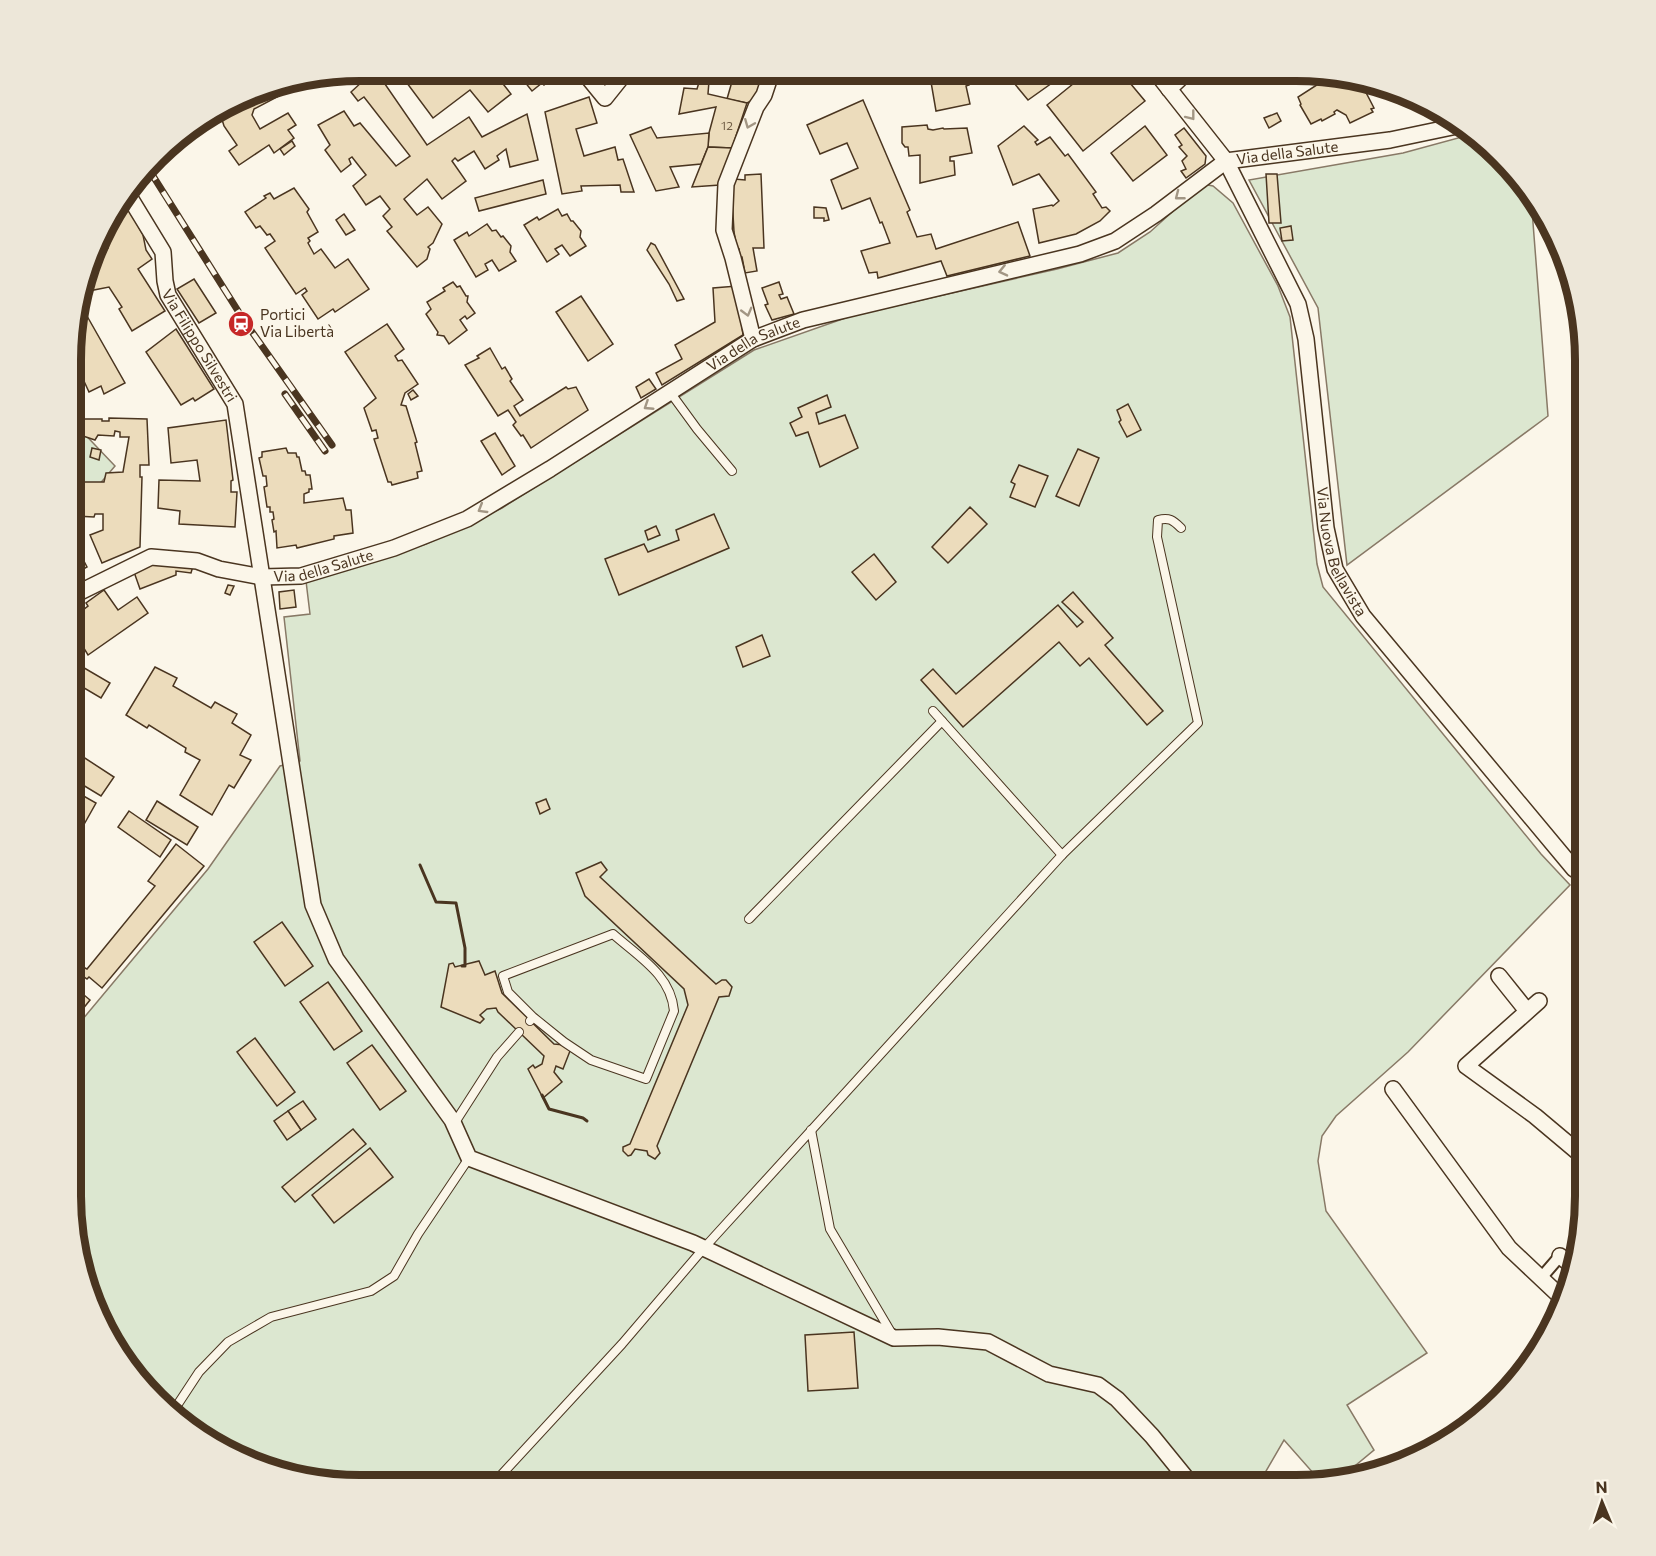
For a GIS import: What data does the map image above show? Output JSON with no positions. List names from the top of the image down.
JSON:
{
  "streets": {
    "street": ["Via della Salute", "Via Filippo Silvestri", "Via Nuova Bellavista"]
  },
  "crossings": [
    ["Via della Salute", "Via Filippo Silvestri"],
    ["Via della Salute", "Via Nuova Bellavista"]
  ],
  "one_way": ["Via della Salute"],
  "places": {
    "station": ["Portici Via Libertà"]
  },
  "house_numbers": ["12"],
  "north": "top"
}
